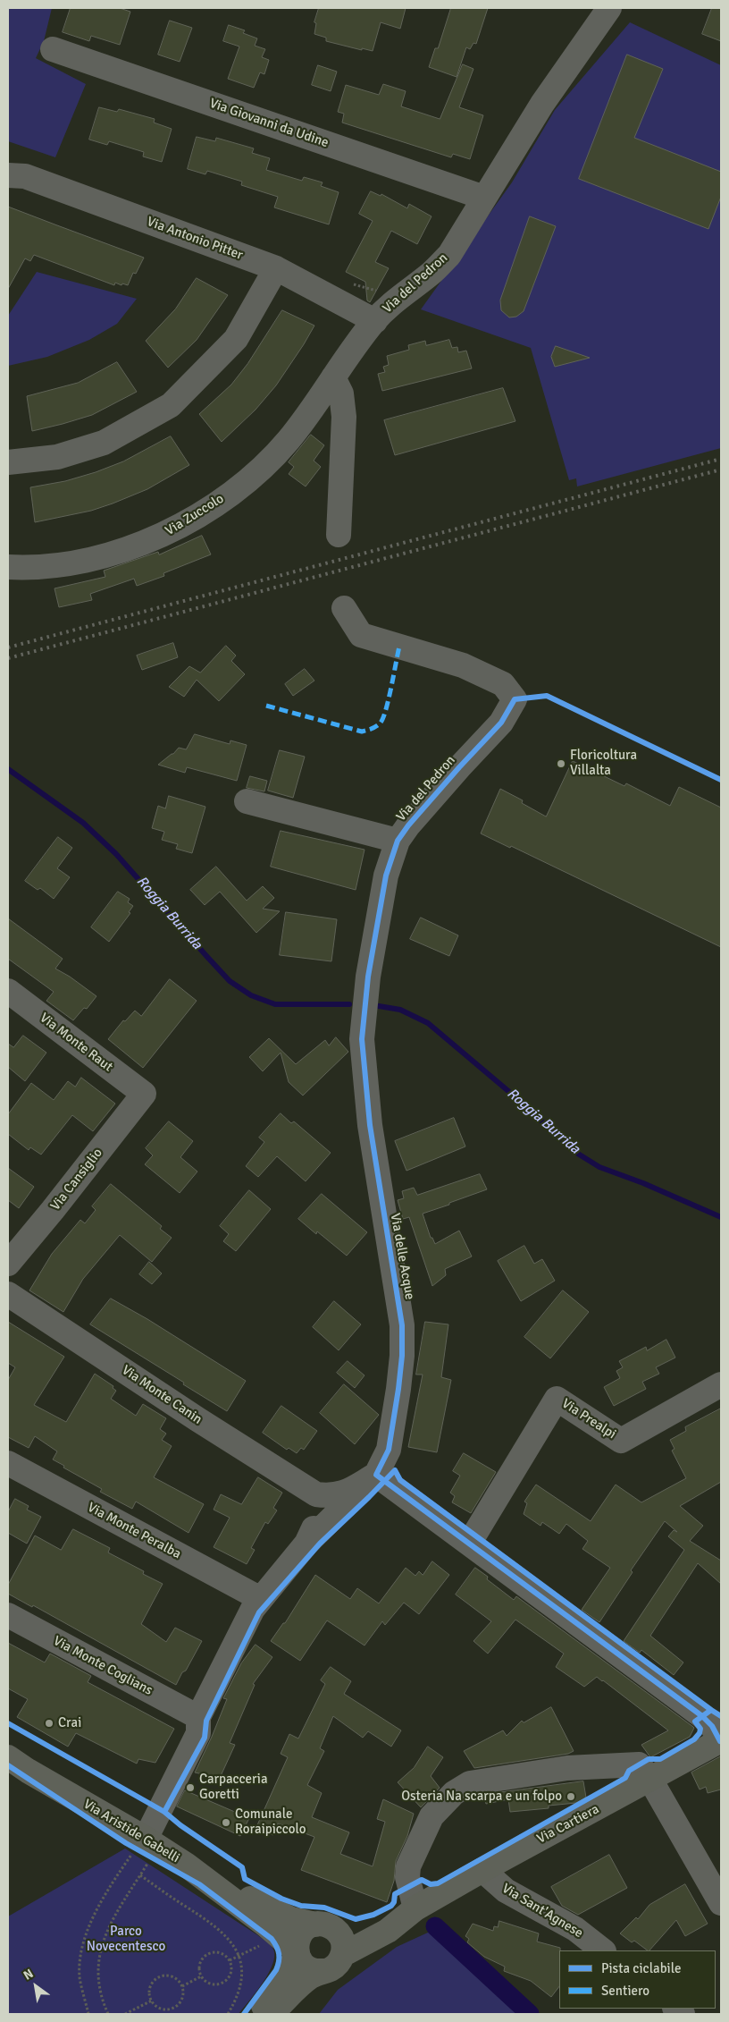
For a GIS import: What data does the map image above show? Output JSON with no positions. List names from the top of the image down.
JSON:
{
  "streets": {
    "main road": ["Via Cartiera", "Via Aristide Gabelli"],
    "street": [
      "Via Giovanni da Udine",
      "Via Antonio Pitter",
      "Via del Pedron",
      "Via Zuccolo",
      "Via Monte Raut",
      "Via Cansiglio",
      "Via delle Acque",
      "Via Monte Canin",
      "Via Prealpi",
      "Via Monte Peralba",
      "Via Monte Coglians",
      "Via Sant'Agnese"
    ]
  },
  "crossings": [
    ["Via Giovanni da Udine", "Via del Pedron"],
    ["Via Antonio Pitter", "Via del Pedron"],
    ["Via del Pedron", "Via Zuccolo"],
    ["Via del Pedron", "Via delle Acque"],
    ["Via Monte Raut", "Via Cansiglio"],
    ["Via delle Acque", "Via Monte Canin"],
    ["Via delle Acque", "Via Monte Peralba"],
    ["Via delle Acque", "Via Monte Coglians"],
    ["Via delle Acque", "Via Aristide Gabelli"],
    ["Via Cartiera", "Via Aristide Gabelli"],
    ["Via Cartiera", "Via Sant'Agnese"]
  ],
  "water": ["Roggia Burrida"],
  "parks": ["Parco Novecentesco"],
  "places": [
    "Floricoltura Villalta",
    "Crai",
    "Carpacceria Goretti",
    "Osteria Na scarpa e un folpo",
    "Comunale Roraipiccolo"
  ],
  "legend": ["Pista ciclabile", "Sentiero"],
  "north": "top left"
}
